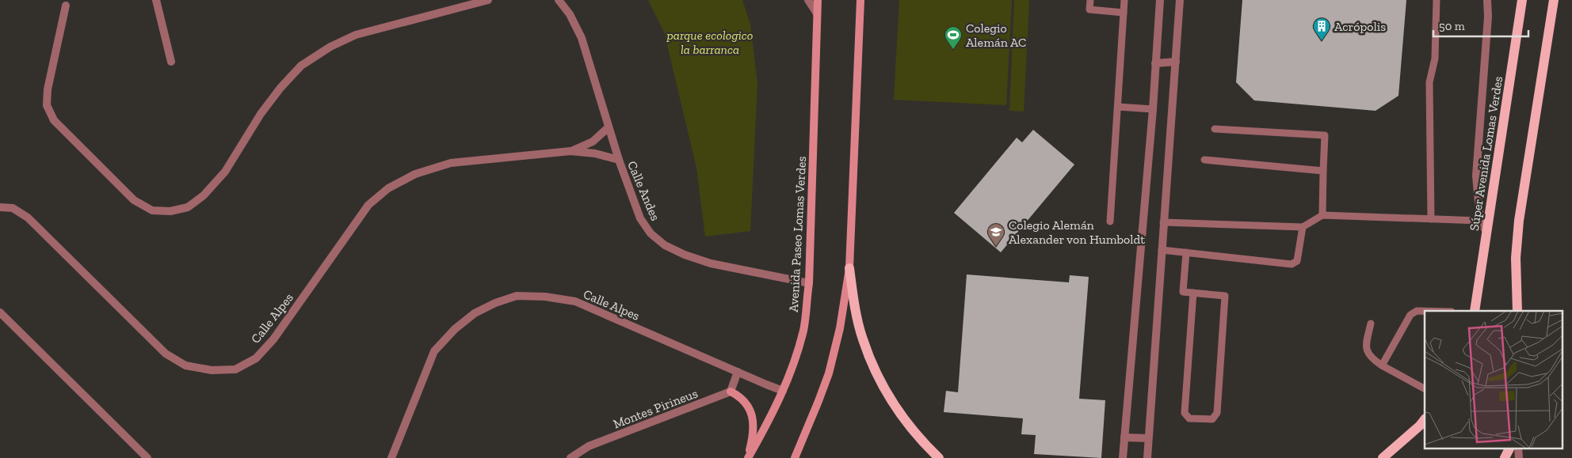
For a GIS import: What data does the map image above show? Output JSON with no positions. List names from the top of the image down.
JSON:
{
  "streets": {
    "main road": ["Súper Avenida Lomas Verdes", "Avenida Paseo Lomas Verdes"],
    "street": ["Calle Andes", "Calle Alpes", "Montes Pirineus"]
  },
  "crossings": [
    ["Calle Andes", "Avenida Paseo Lomas Verdes"],
    ["Calle Andes", "Calle Alpes"],
    ["Avenida Paseo Lomas Verdes", "Calle Alpes"]
  ],
  "parks": ["parque ecologico la barranca"],
  "places": {
    "building": ["Acrópolis"],
    "sports": ["Colegio Alemán AC"],
    "school or university": ["Colegio Alemán Alexander von Humboldt"]
  },
  "scale_bar": "50 m"
}
